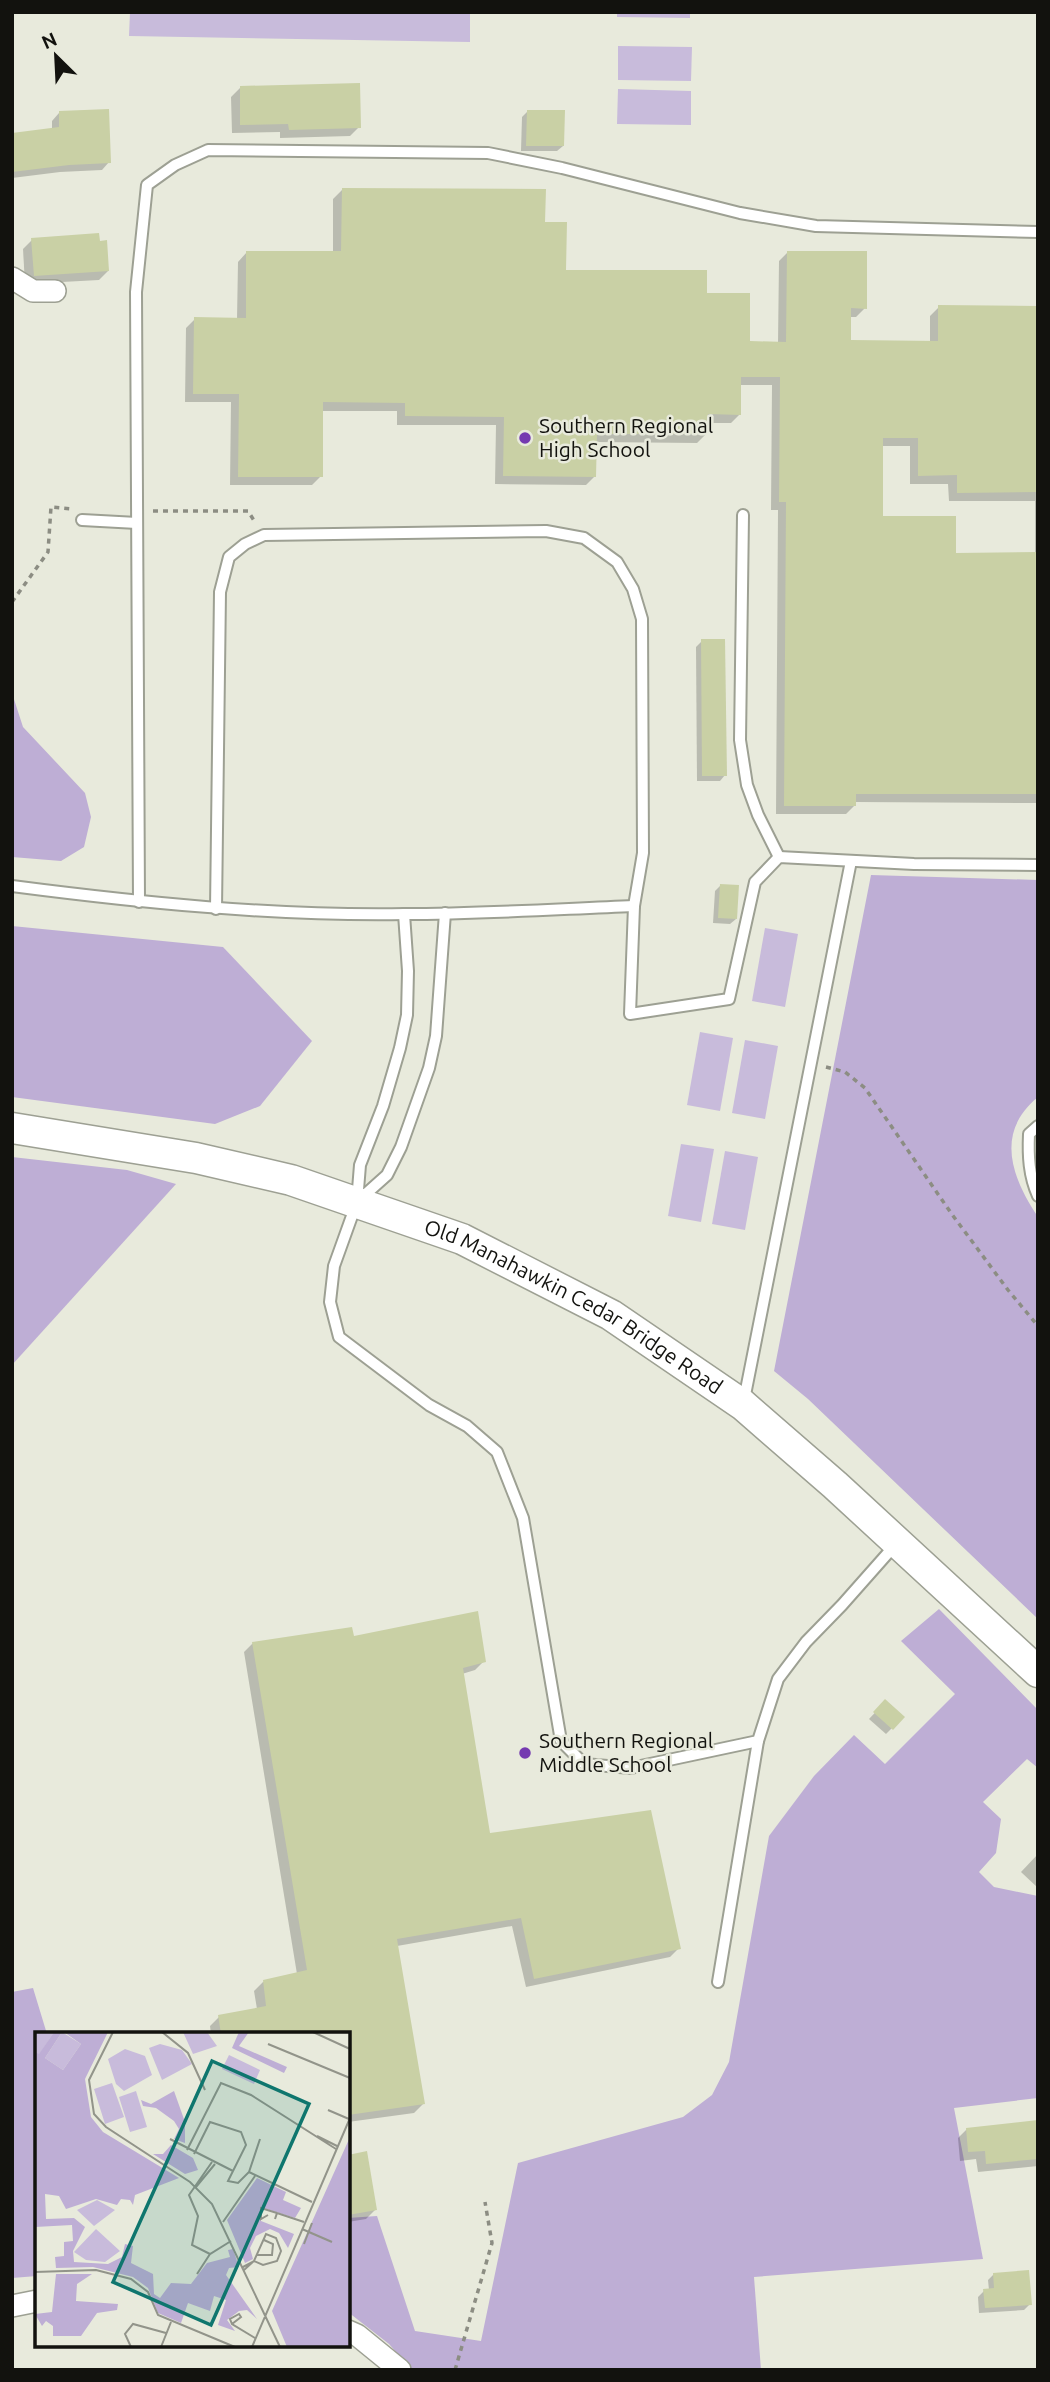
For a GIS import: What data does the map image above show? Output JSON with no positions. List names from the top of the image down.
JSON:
{
  "streets": {
    "street": ["Old Manahawkin Cedar Bridge Road"]
  },
  "places": ["Southern Regional High School", "Southern Regional Middle School"],
  "north": "top left"
}
